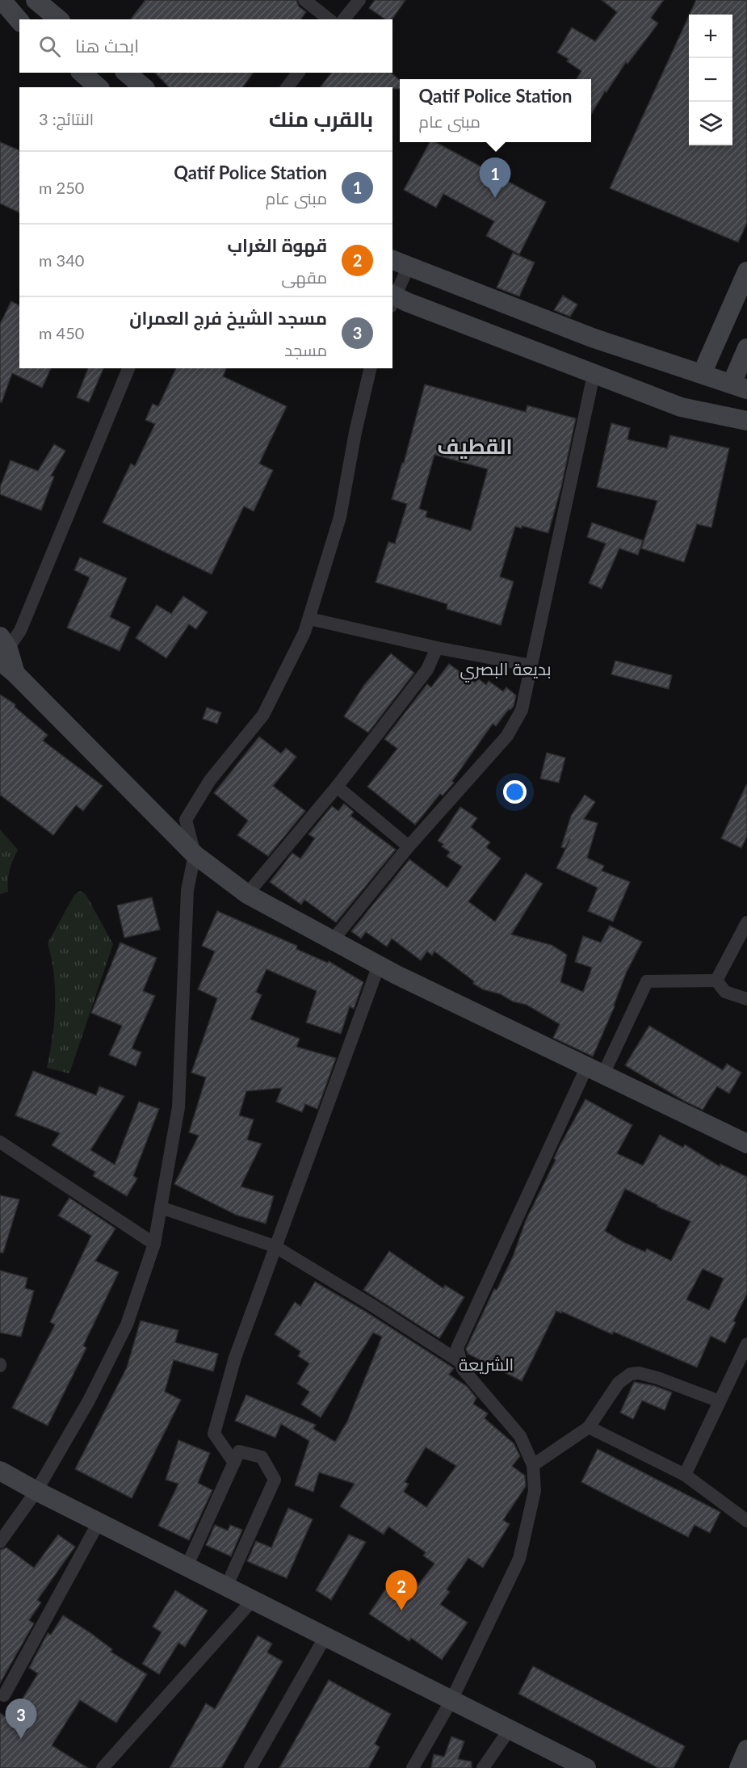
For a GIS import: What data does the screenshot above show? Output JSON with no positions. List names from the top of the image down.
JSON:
{
  "districts": ["القطيف", "بديعة البصري", "الشريعة"],
  "page": {
    "map_buttons": ["+", "−"],
    "search": "ابحث هنا",
    "popup": ["Qatif Police Station", "مبنى عام"],
    "heading": ["بالقرب منك", "النتائج: 3"],
    "list": [
      {
        "mark": "1",
        "name": "Qatif Police Station",
        "note": "مبنى عام",
        "value": "250 m"
      },
      {
        "mark": "2",
        "name": "قهوة الغراب",
        "note": "مقهى",
        "value": "340 m"
      },
      {
        "mark": "3",
        "name": "مسجد الشيخ فرج العمران",
        "note": "مسجد",
        "value": "450 m"
      }
    ],
    "pins": ["1", "2", "3"]
  }
}
